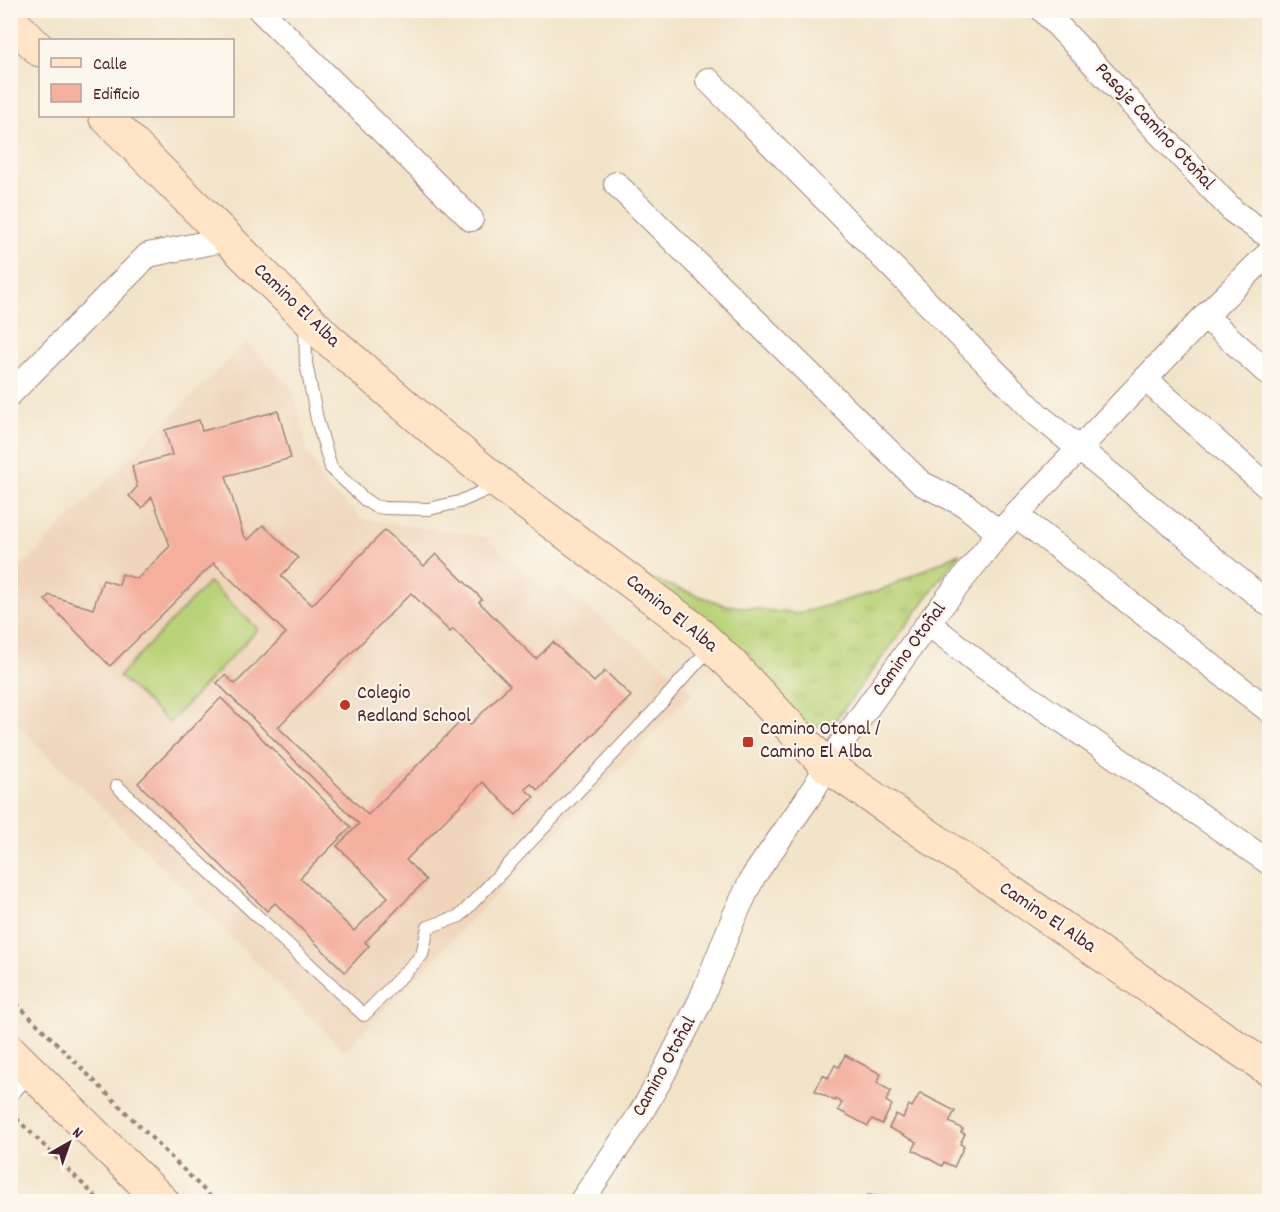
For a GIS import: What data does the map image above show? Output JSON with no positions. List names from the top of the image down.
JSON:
{
  "streets": {
    "main road": ["Camino El Alba"],
    "street": ["Pasaje Camino Otoñal", "Camino Otoñal"]
  },
  "crossings": [
    ["Camino El Alba", "Camino Otoñal"]
  ],
  "places": {
    "other": ["Colegio Redland School"],
    "transit": ["Camino Otonal / Camino El Alba"]
  },
  "legend": ["Calle", "Edificio"],
  "north": "top right"
}
